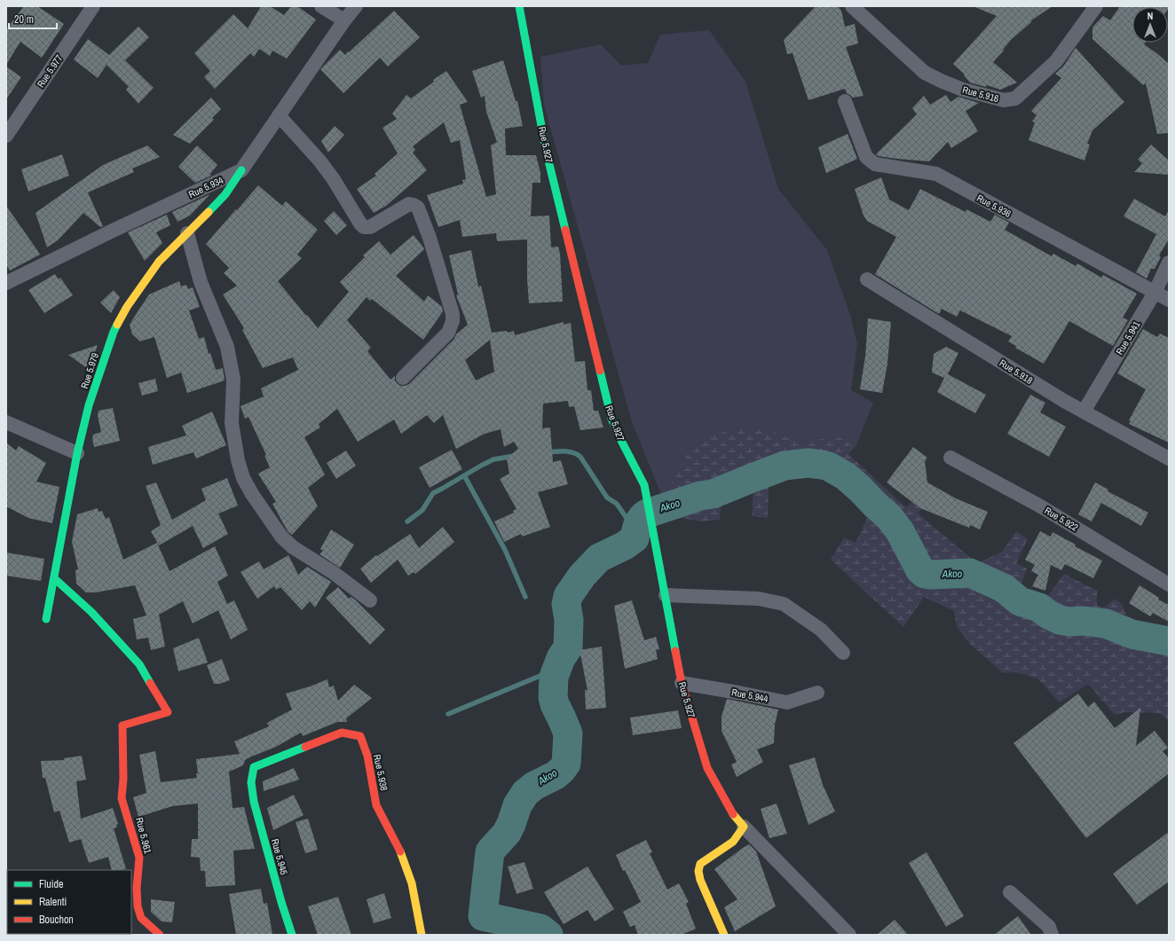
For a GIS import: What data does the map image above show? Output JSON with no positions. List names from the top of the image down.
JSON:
{
  "streets": {
    "street": [
      "Rue 5.977",
      "Rue 5.916",
      "Rue 5.927",
      "Rue 5.934",
      "Rue 5.936",
      "Rue 5.941",
      "Rue 5.979",
      "Rue 5.918",
      "Rue 5.922",
      "Rue 5.944",
      "Rue 5.938",
      "Rue 5.961",
      "Rue 5.945"
    ]
  },
  "crossings": [
    ["Rue 5.927", "Rue 5.944"],
    ["Rue 5.934", "Rue 5.979"],
    ["Rue 5.936", "Rue 5.941"],
    ["Rue 5.941", "Rue 5.918"],
    ["Rue 5.979", "Rue 5.961"],
    ["Rue 5.938", "Rue 5.945"]
  ],
  "water": ["Akoo"],
  "legend": ["Fluide", "Ralenti", "Bouchon"],
  "scale_bar": "20 m",
  "north": "top"
}
